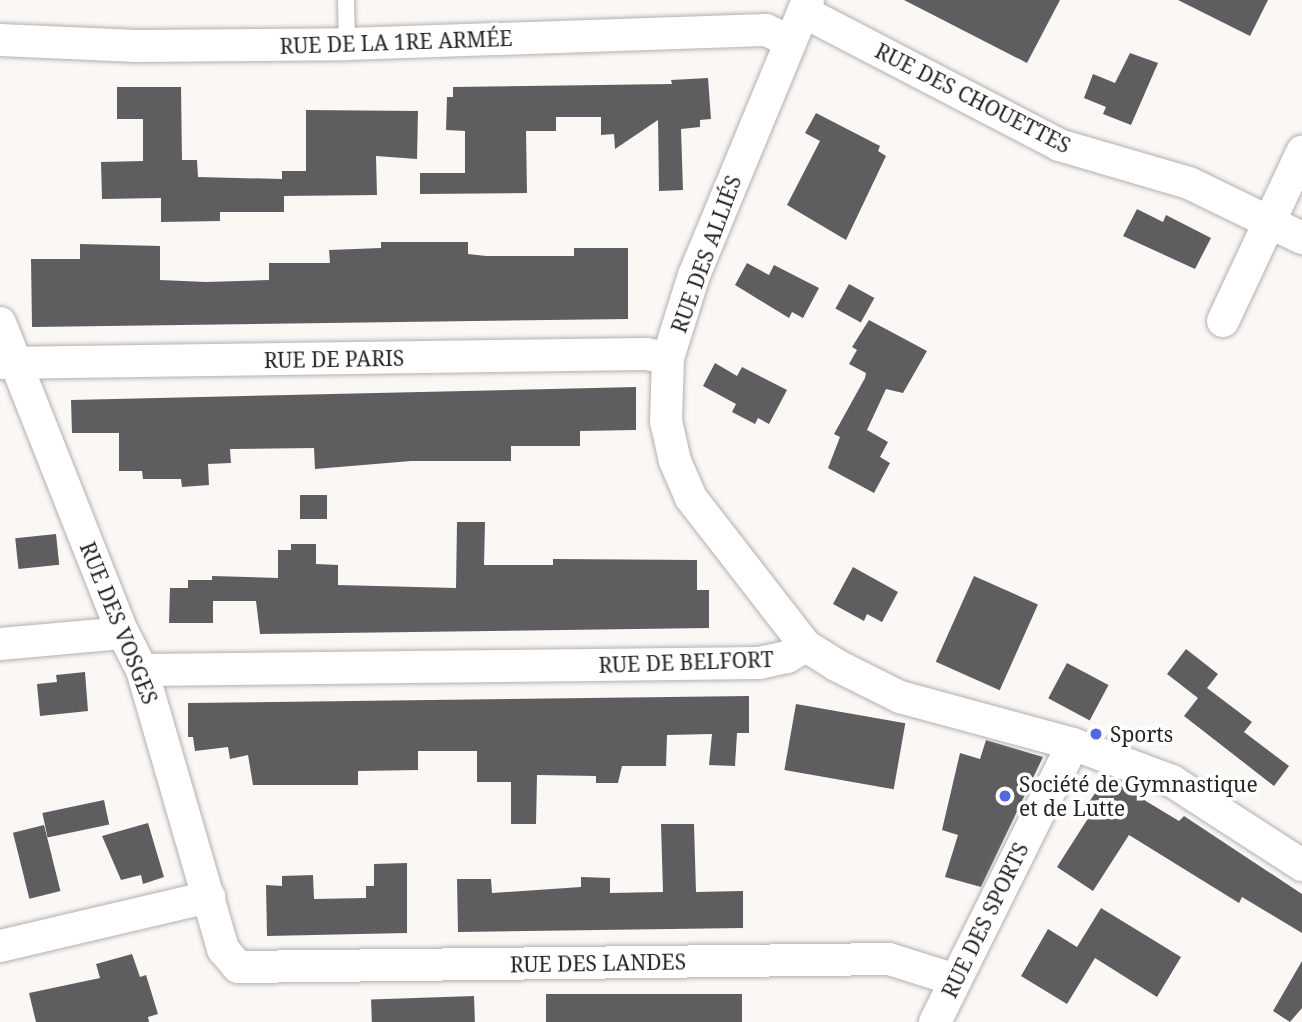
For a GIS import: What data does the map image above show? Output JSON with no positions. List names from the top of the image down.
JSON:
{
  "streets": {
    "street": [
      "RUE DE LA 1RE ARMÉE",
      "RUE DES CHOUETTES",
      "RUE DES ALLIÉS",
      "RUE DE PARIS",
      "RUE DES VOSGES",
      "RUE DE BELFORT",
      "RUE DES SPORTS",
      "RUE DES LANDES"
    ]
  },
  "crossings": [
    ["RUE DE LA 1RE ARMÉE", "RUE DES ALLIÉS"],
    ["RUE DES CHOUETTES", "RUE DES ALLIÉS"],
    ["RUE DES ALLIÉS", "RUE DE PARIS"],
    ["RUE DES ALLIÉS", "RUE DE BELFORT"],
    ["RUE DE PARIS", "RUE DES VOSGES"],
    ["RUE DES VOSGES", "RUE DE BELFORT"],
    ["RUE DES VOSGES", "RUE DES LANDES"],
    ["RUE DES SPORTS", "RUE DES LANDES"]
  ],
  "places": ["Sports", "Société de Gymnastique et de Lutte"]
}
